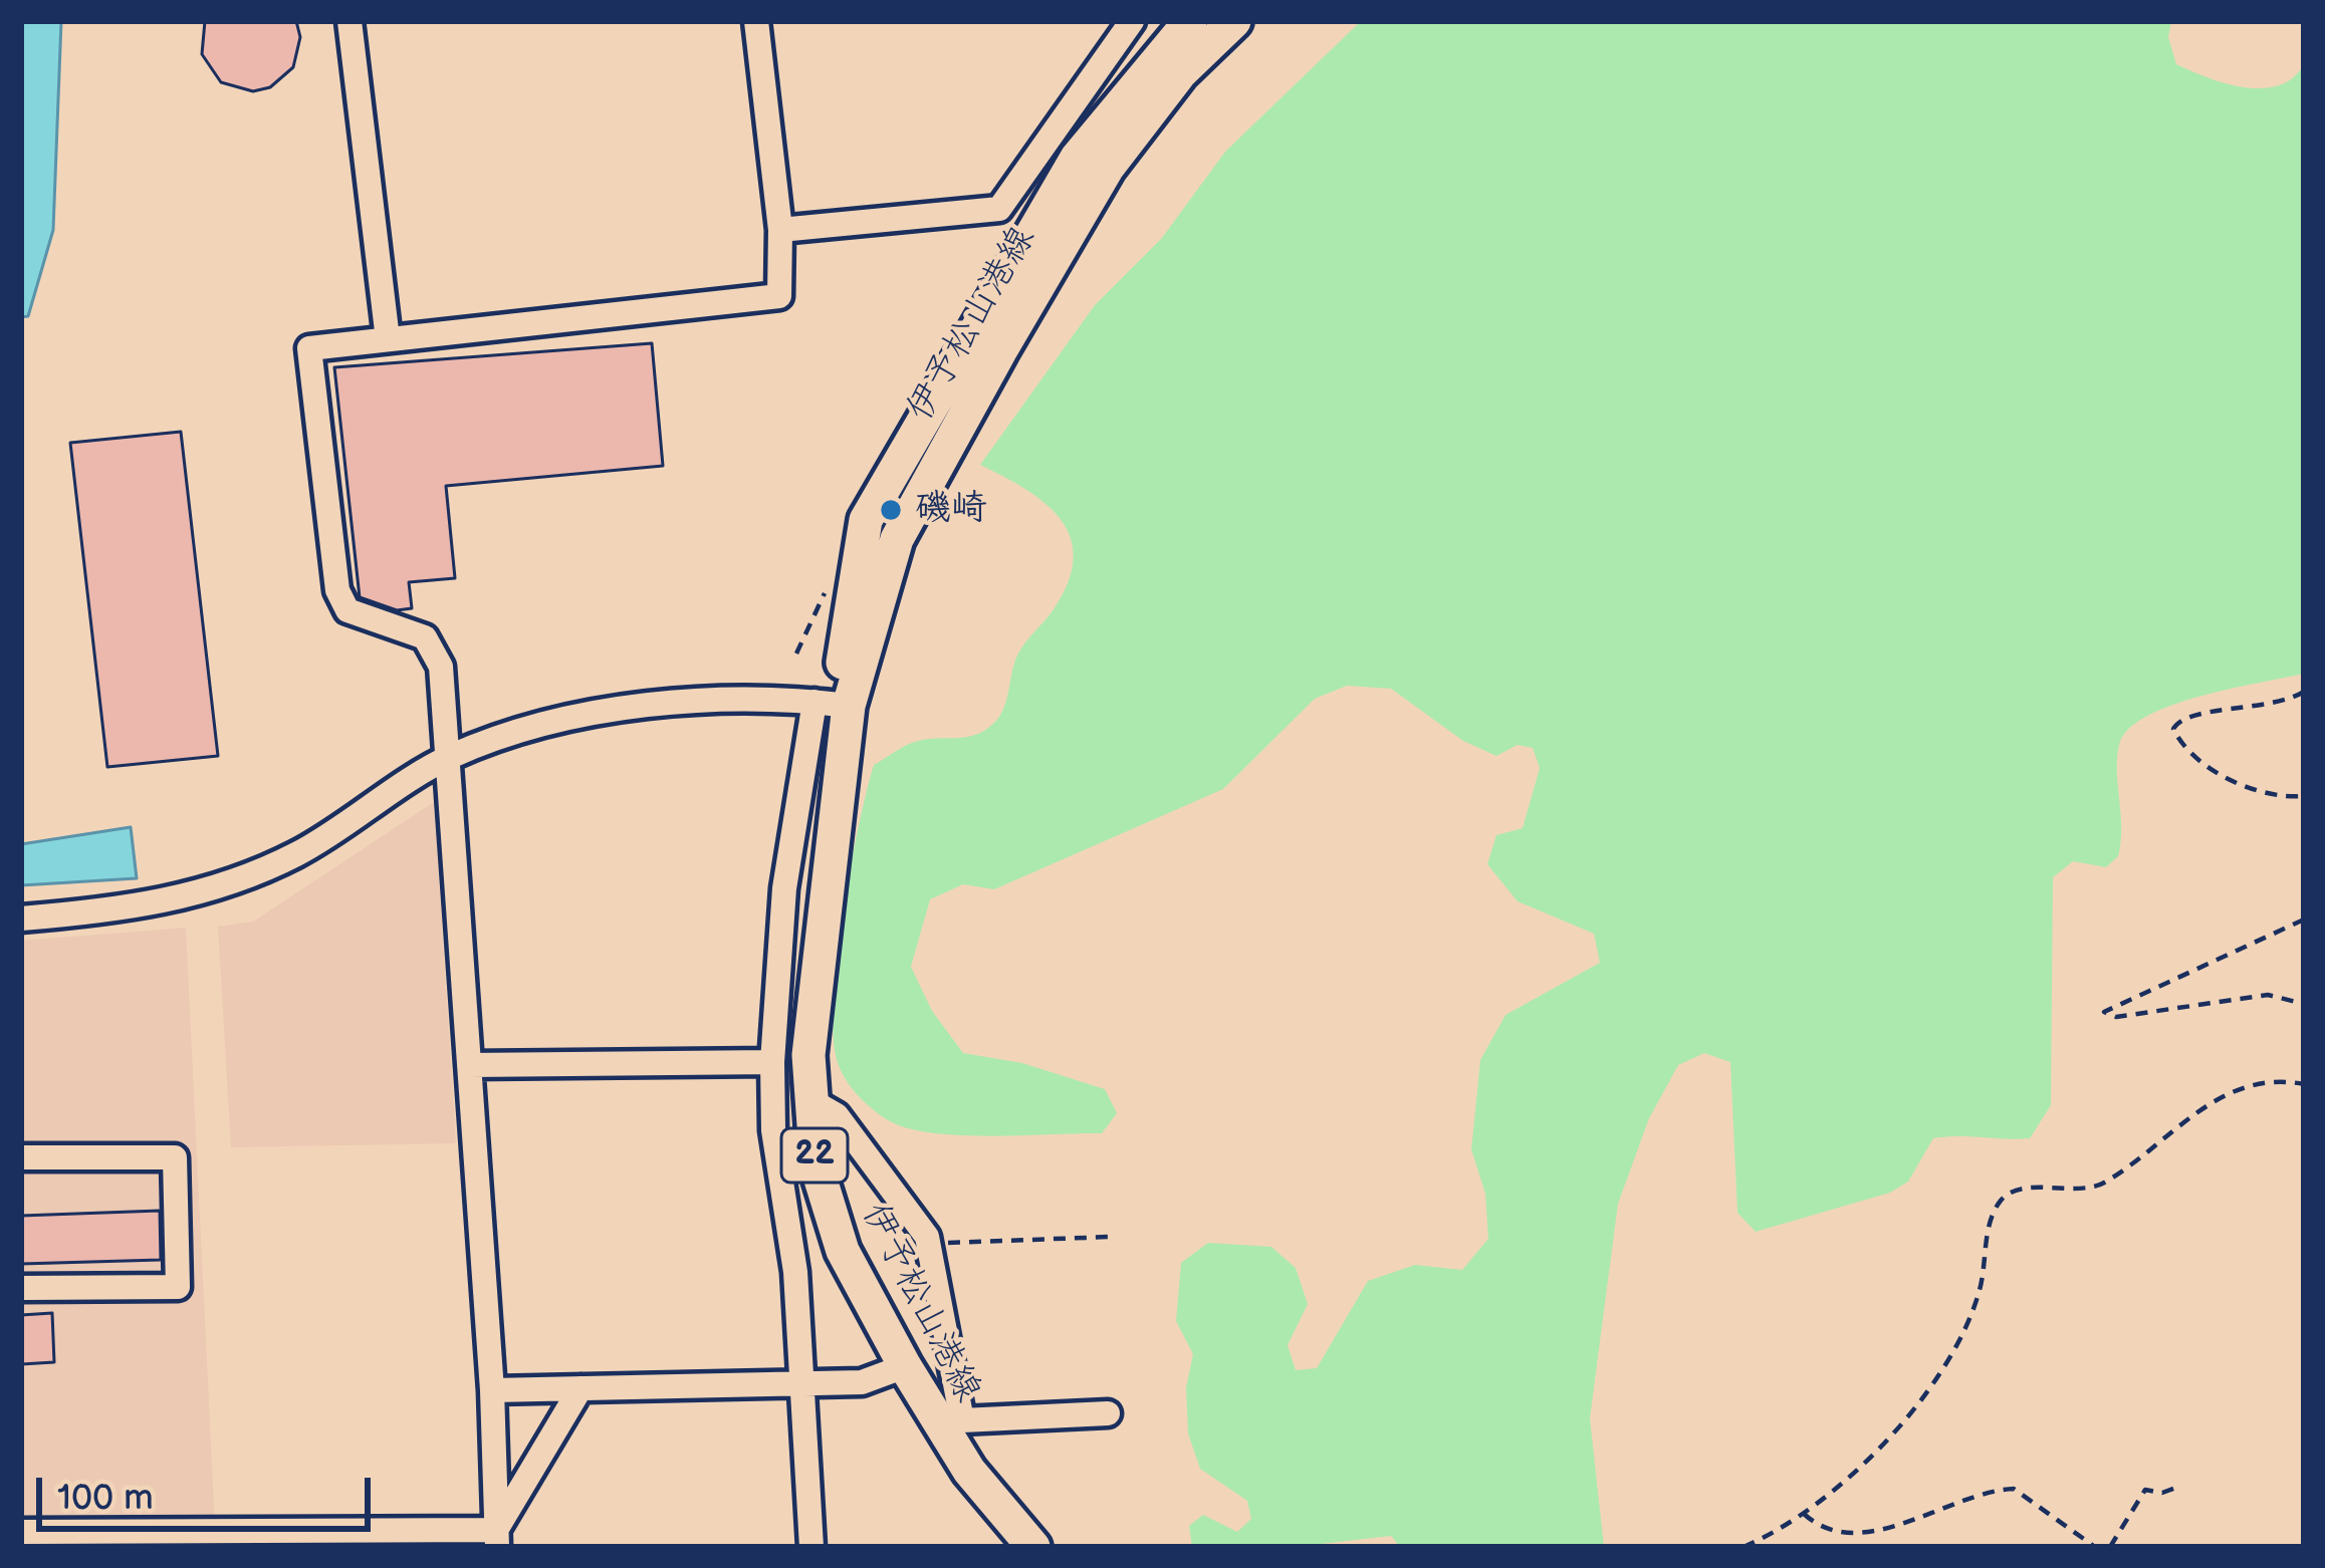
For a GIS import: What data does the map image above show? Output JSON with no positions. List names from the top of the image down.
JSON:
{
  "streets": {
    "main road": ["伊予松山港線", "22"]
  },
  "places": ["磯崎"],
  "scale_bar": "100 m"
}
